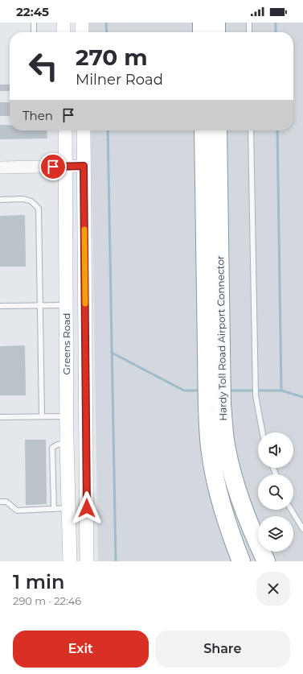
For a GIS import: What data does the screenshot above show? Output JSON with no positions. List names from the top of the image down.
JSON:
{
  "streets": {
    "highway": ["Hardy Toll Road Airport Connector"],
    "main road": ["Greens Road"]
  },
  "page": {
    "status": "22:45",
    "turn": ["270 m", "Milner Road"],
    "then": "Then",
    "heading": ["1 min", "290 m · 22:46"],
    "buttons": ["Exit", "Share"]
  }
}
